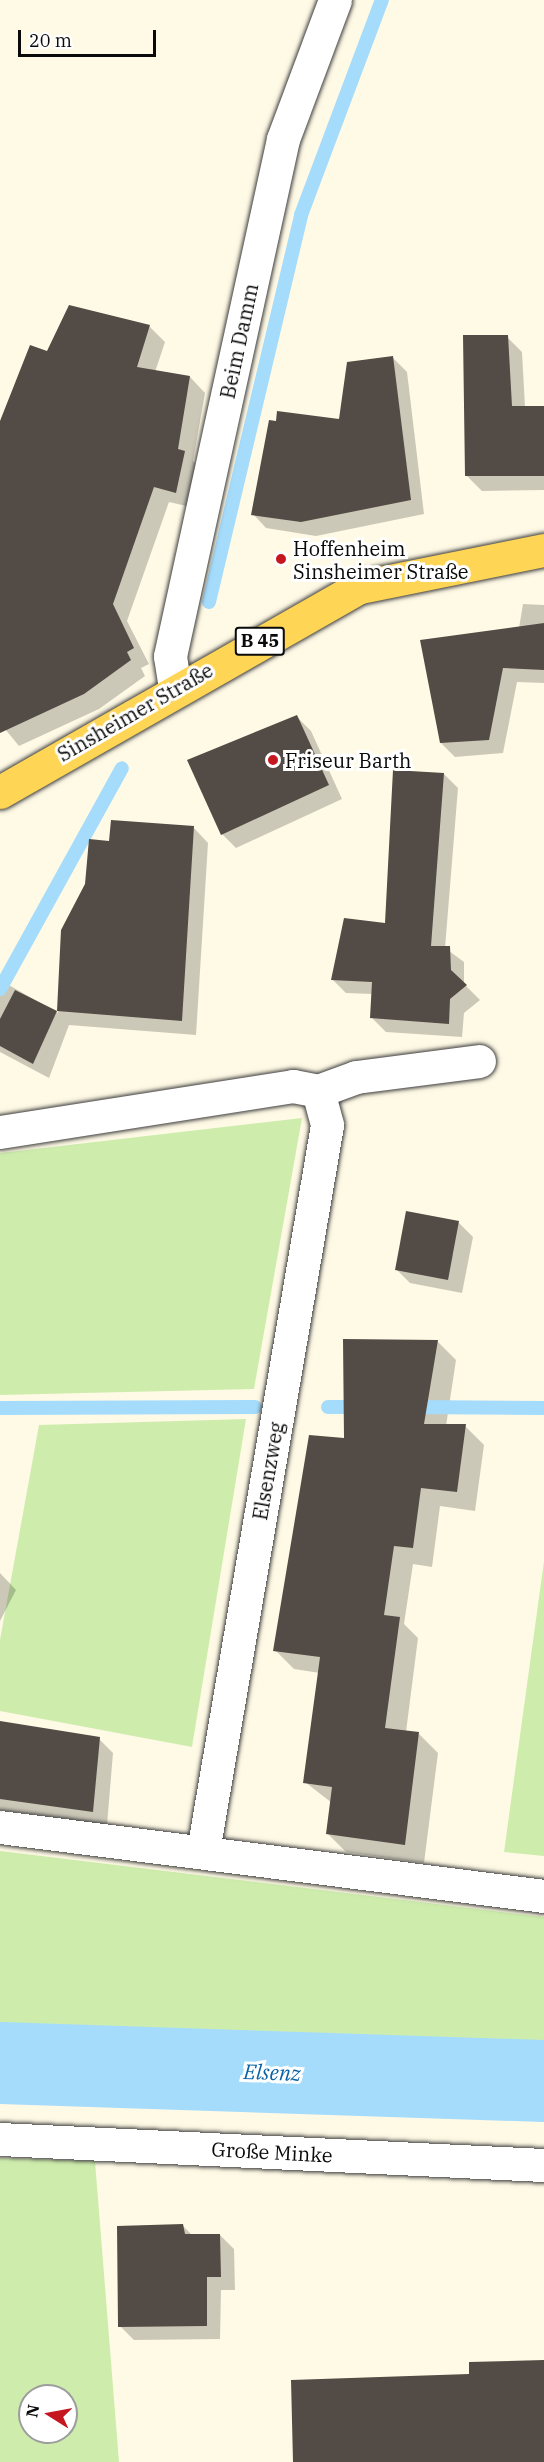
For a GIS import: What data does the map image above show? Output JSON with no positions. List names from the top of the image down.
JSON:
{
  "streets": {
    "main road": ["B 45", "Sinsheimer Straße"],
    "street": ["Beim Damm", "Elsenzweg", "Große Minke"]
  },
  "crossings": [
    ["Beim Damm", "Sinsheimer Straße"]
  ],
  "water": ["Elsenz"],
  "places": ["Hoffenheim Sinsheimer Straße", "Friseur Barth"],
  "scale_bar": "20 m",
  "north": "left"
}
